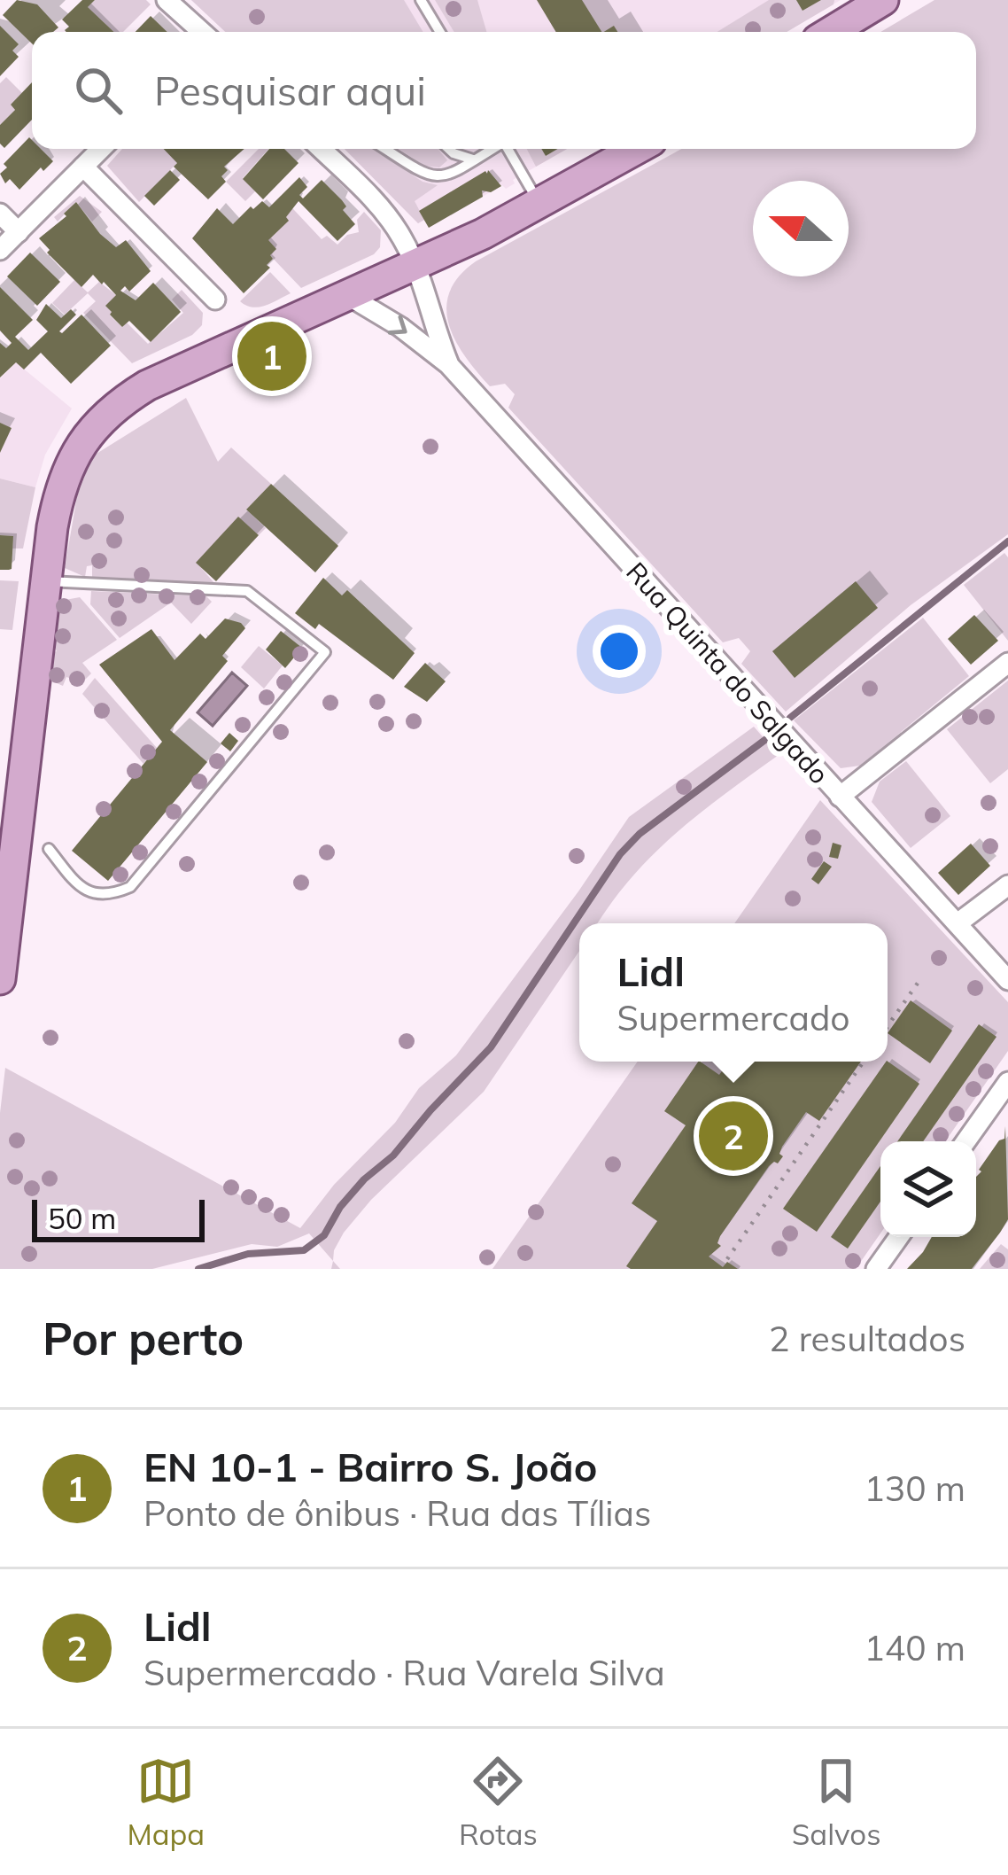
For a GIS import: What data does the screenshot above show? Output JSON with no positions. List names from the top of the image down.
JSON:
{
  "streets": {
    "street": ["Rua Quinta do Salgado"]
  },
  "scale_bar": "50 m",
  "north": "left",
  "page": {
    "search": "Pesquisar aqui",
    "pins": ["1", "2"],
    "popup": ["Lidl", "Supermercado"],
    "scale": "50 m",
    "heading": ["Por perto", "2 resultados"],
    "list": [
      {
        "mark": "1",
        "name": "EN 10-1 - Bairro S. João",
        "note": "Ponto de ônibus · Rua das Tílias",
        "value": "130 m"
      },
      {
        "mark": "2",
        "name": "Lidl",
        "note": "Supermercado · Rua Varela Silva",
        "value": "140 m"
      }
    ],
    "nav": ["Mapa", "Rotas", "Salvos"]
  }
}
